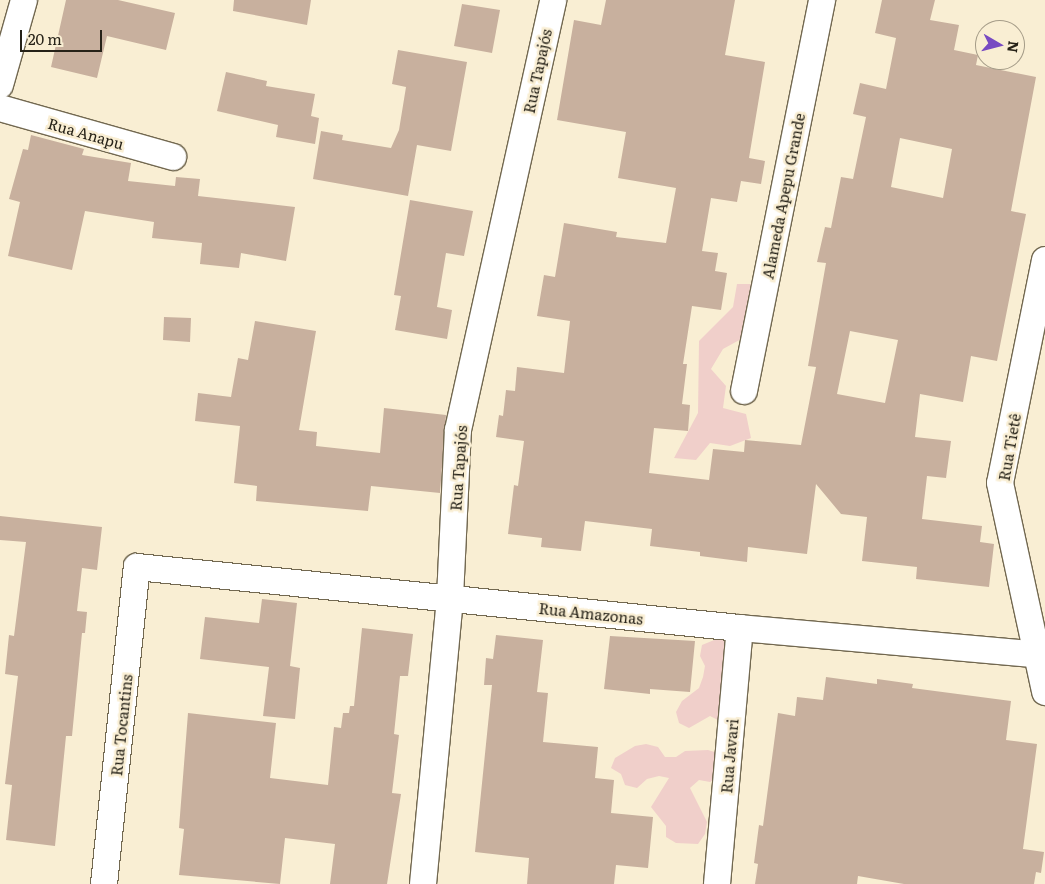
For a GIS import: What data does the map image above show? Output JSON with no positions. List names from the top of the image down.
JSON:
{
  "streets": {
    "street": [
      "Rua Tapajós",
      "Rua Anapu",
      "Alameda Apepu Grande",
      "Rua Tietê",
      "Rua Amazonas",
      "Rua Tocantins",
      "Rua Javari"
    ]
  },
  "crossings": [
    ["Rua Tapajós", "Rua Amazonas"],
    ["Rua Tietê", "Rua Amazonas"],
    ["Rua Amazonas", "Rua Tocantins"],
    ["Rua Amazonas", "Rua Javari"]
  ],
  "scale_bar": "20 m",
  "north": "right"
}
